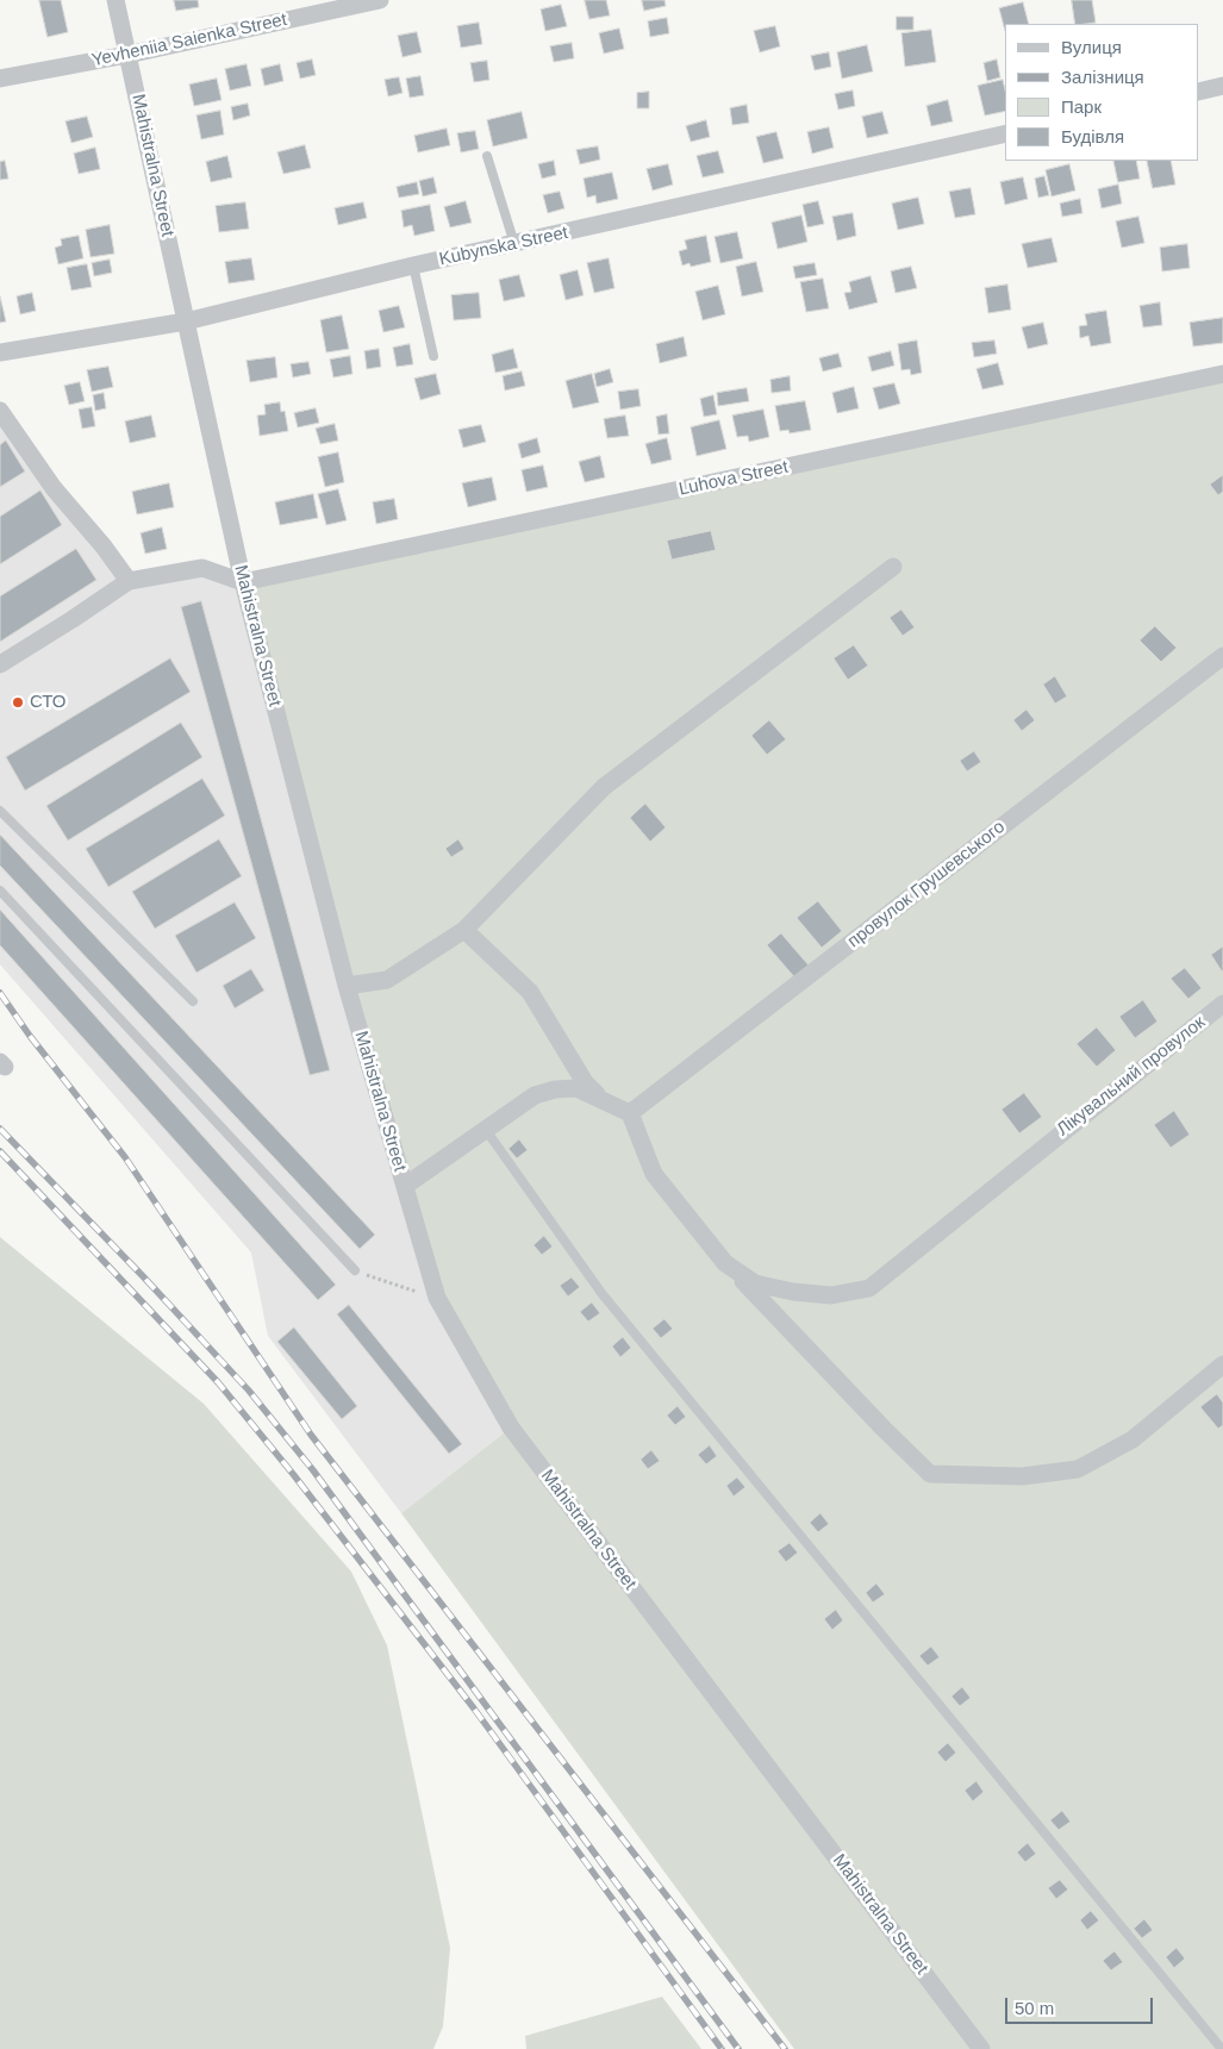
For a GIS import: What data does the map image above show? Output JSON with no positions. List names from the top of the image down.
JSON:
{
  "streets": {
    "street": [
      "Yevheniia Saienka Street",
      "Mahistralna Street",
      "Kubynska Street",
      "Luhova Street",
      "провулок Грушевського",
      "Лікувальний провулок"
    ]
  },
  "crossings": [
    ["Yevheniia Saienka Street", "Mahistralna Street"],
    ["Mahistralna Street", "Kubynska Street"],
    ["Mahistralna Street", "Luhova Street"]
  ],
  "places": ["СТО"],
  "legend": [
    "Вулиця",
    "Залізниця",
    "Парк",
    "Будівля"
  ],
  "scale_bar": "50 m"
}
